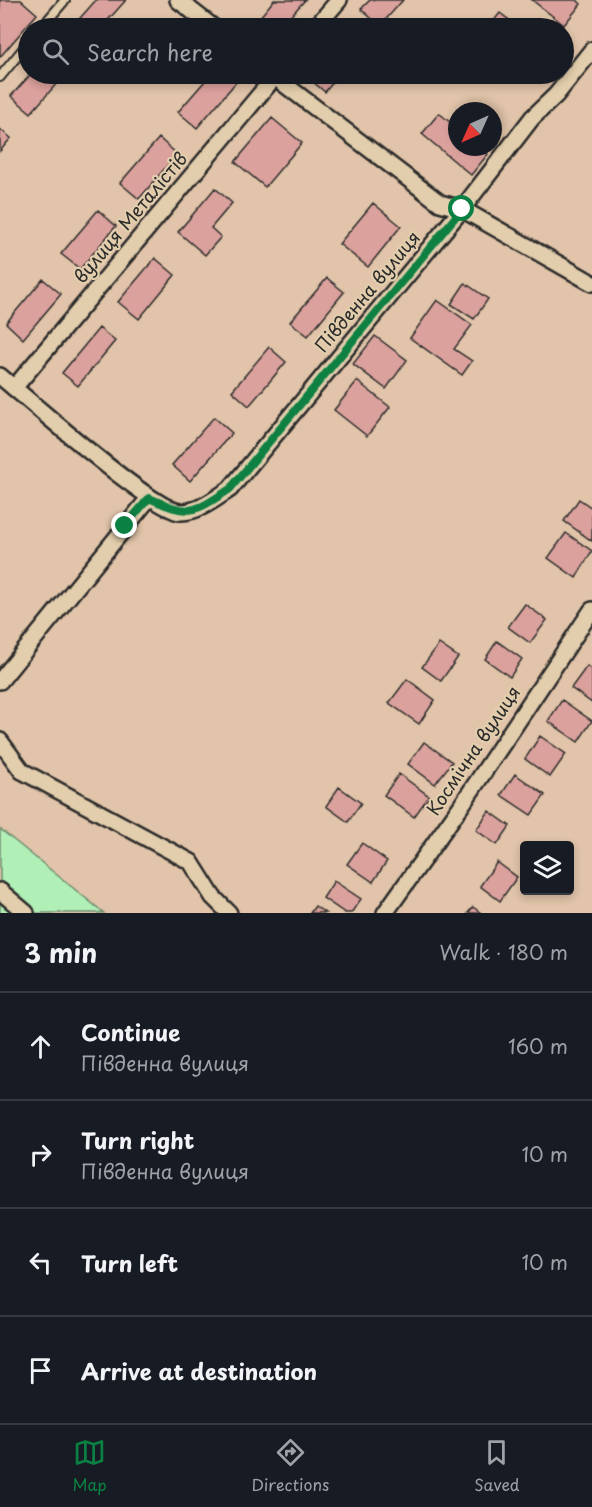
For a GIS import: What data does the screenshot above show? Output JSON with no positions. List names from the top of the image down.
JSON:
{
  "streets": {
    "street": ["вулиця Металістів", "Південна вулиця", "Космічна вулиця"]
  },
  "crossings": [
    ["вулиця Металістів", "Південна вулиця"]
  ],
  "north": "bottom left",
  "page": {
    "search": "Search here",
    "heading": ["3 min", "Walk · 180 m"],
    "list": [
      ["Continue", "Південна вулиця", "160 m"],
      ["Turn right", "Південна вулиця", "10 m"],
      ["Turn left", "10 m"],
      "Arrive at destination"
    ],
    "nav": ["Map", "Directions", "Saved"]
  }
}
